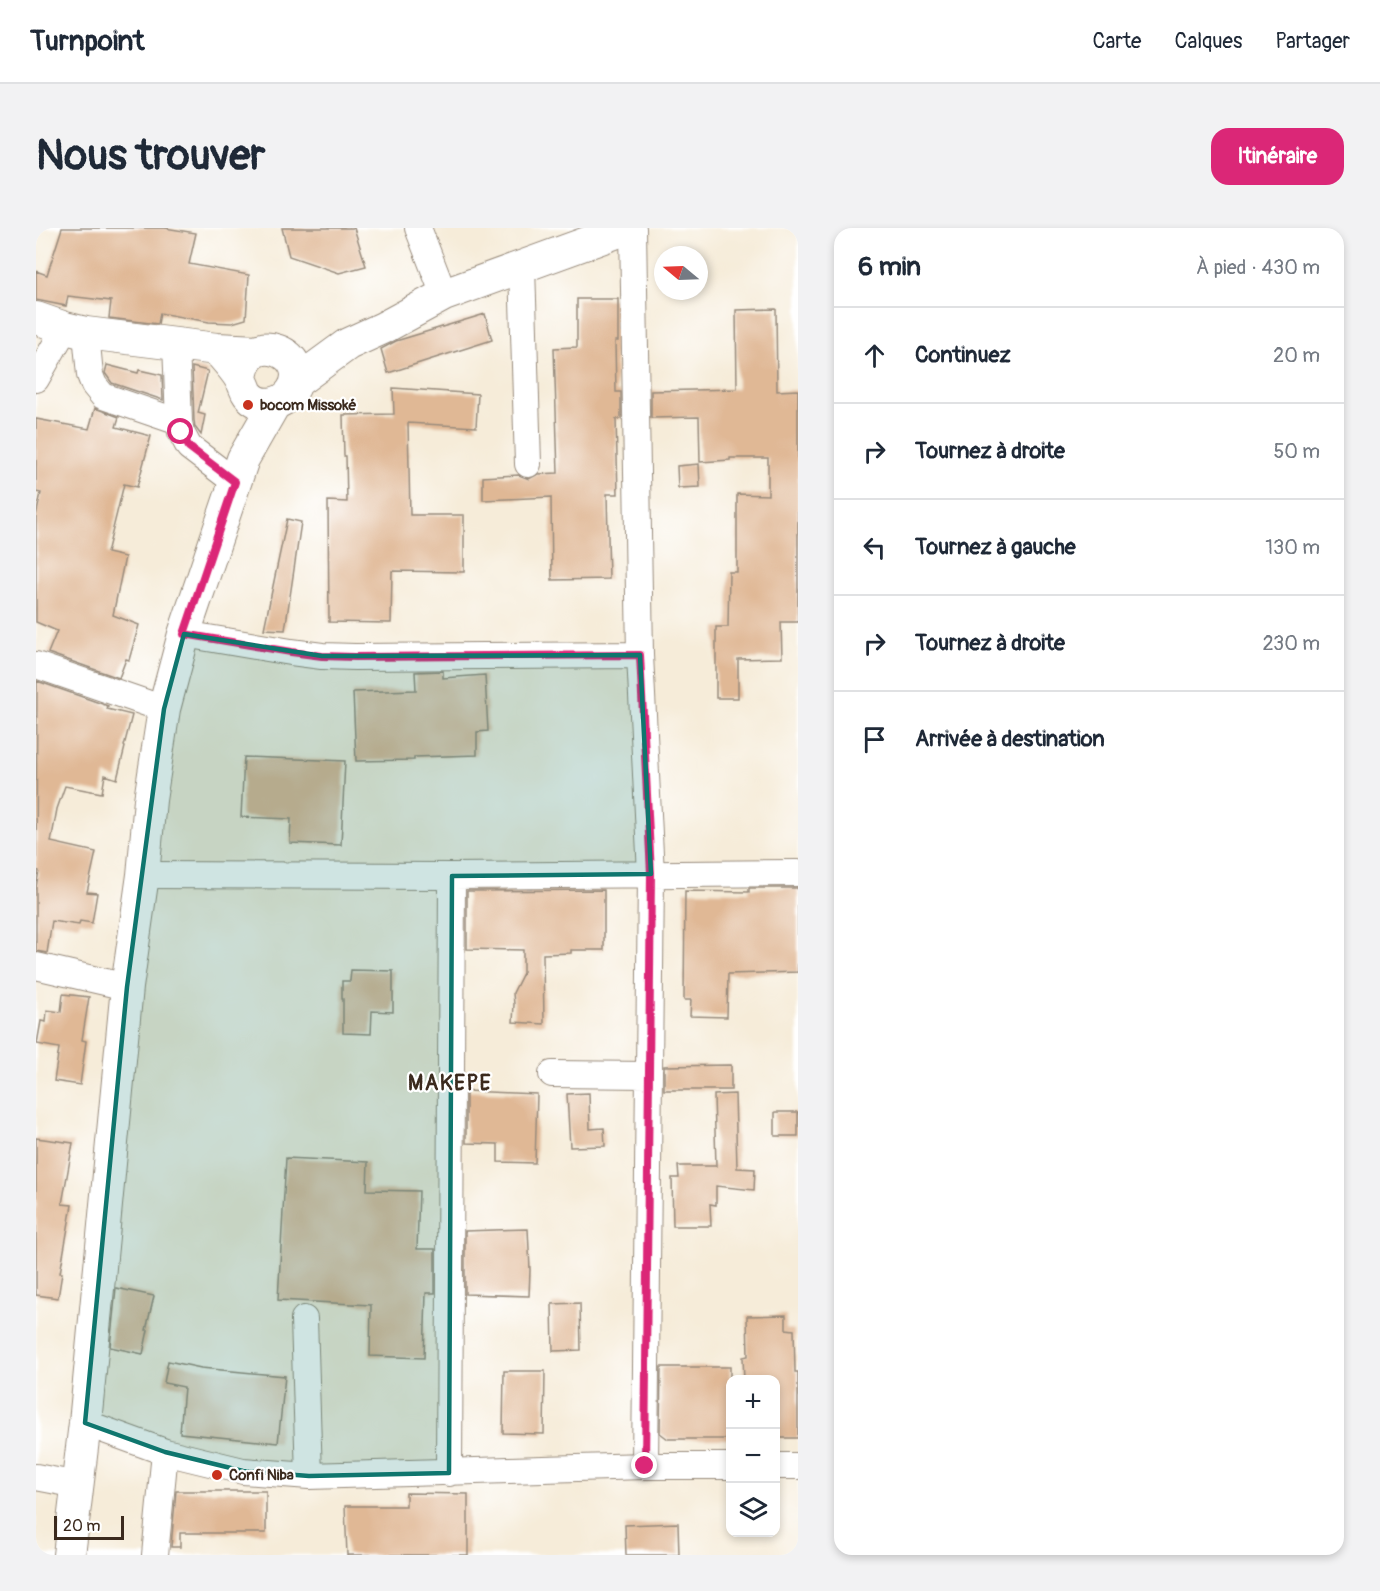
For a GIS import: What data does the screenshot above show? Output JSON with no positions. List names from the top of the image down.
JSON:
{
  "districts": ["MAKEPE"],
  "places": ["bocom Missoké", "Confi Niba"],
  "scale_bar": "20 m",
  "north": "left",
  "page": {
    "header": "Turnpoint",
    "nav": ["Carte", "Calques", "Partager"],
    "buttons": "Itinéraire",
    "title": "Nous trouver",
    "heading": ["6 min", "À pied · 430 m"],
    "list": [
      ["Continuez", "20 m"],
      ["Tournez à droite", "50 m"],
      ["Tournez à gauche", "130 m"],
      ["Tournez à droite", "230 m"],
      "Arrivée à destination"
    ],
    "map_buttons": ["+", "−"],
    "scale": "20 m"
  }
}
